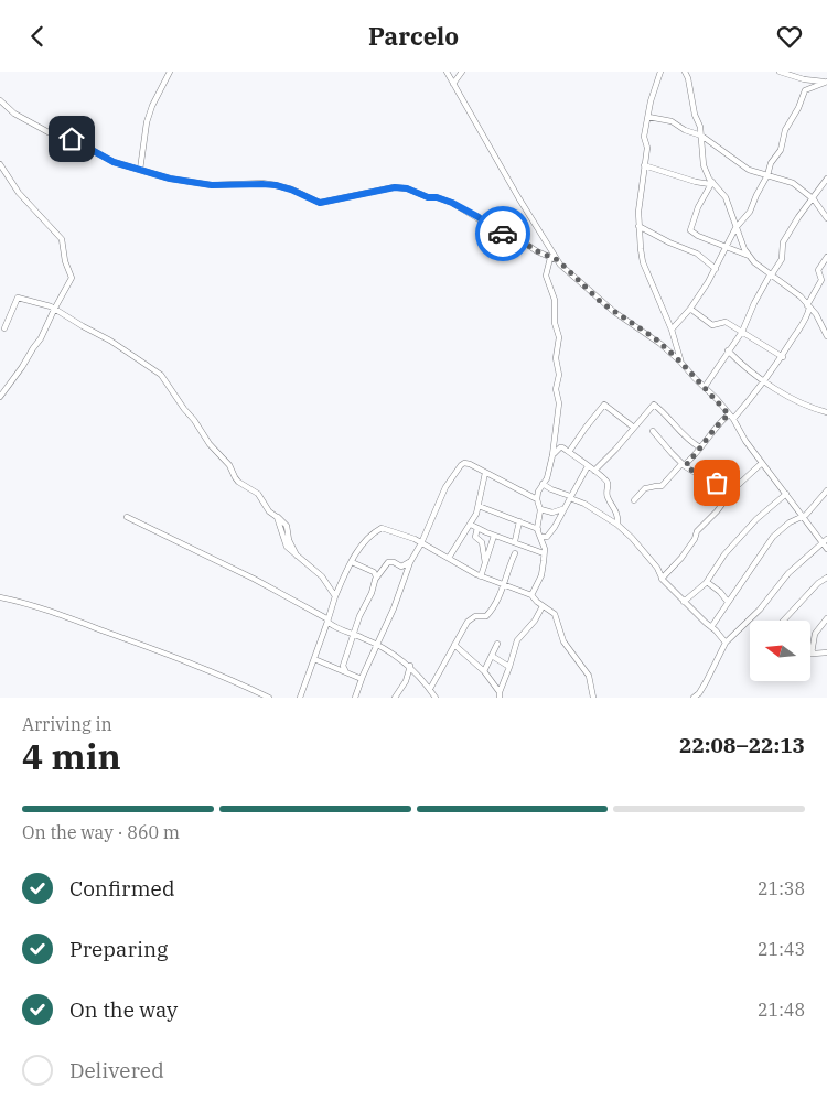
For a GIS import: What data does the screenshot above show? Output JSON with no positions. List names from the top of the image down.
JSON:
{
  "north": "left",
  "page": {
    "header": "Parcelo",
    "heading": ["4 min", "Arriving in", "22:08–22:13"],
    "bar": "On the way · 860 m",
    "list": [
      ["Confirmed", "21:38"],
      ["Preparing", "21:43"],
      ["On the way", "21:48"],
      "Delivered"
    ]
  }
}
